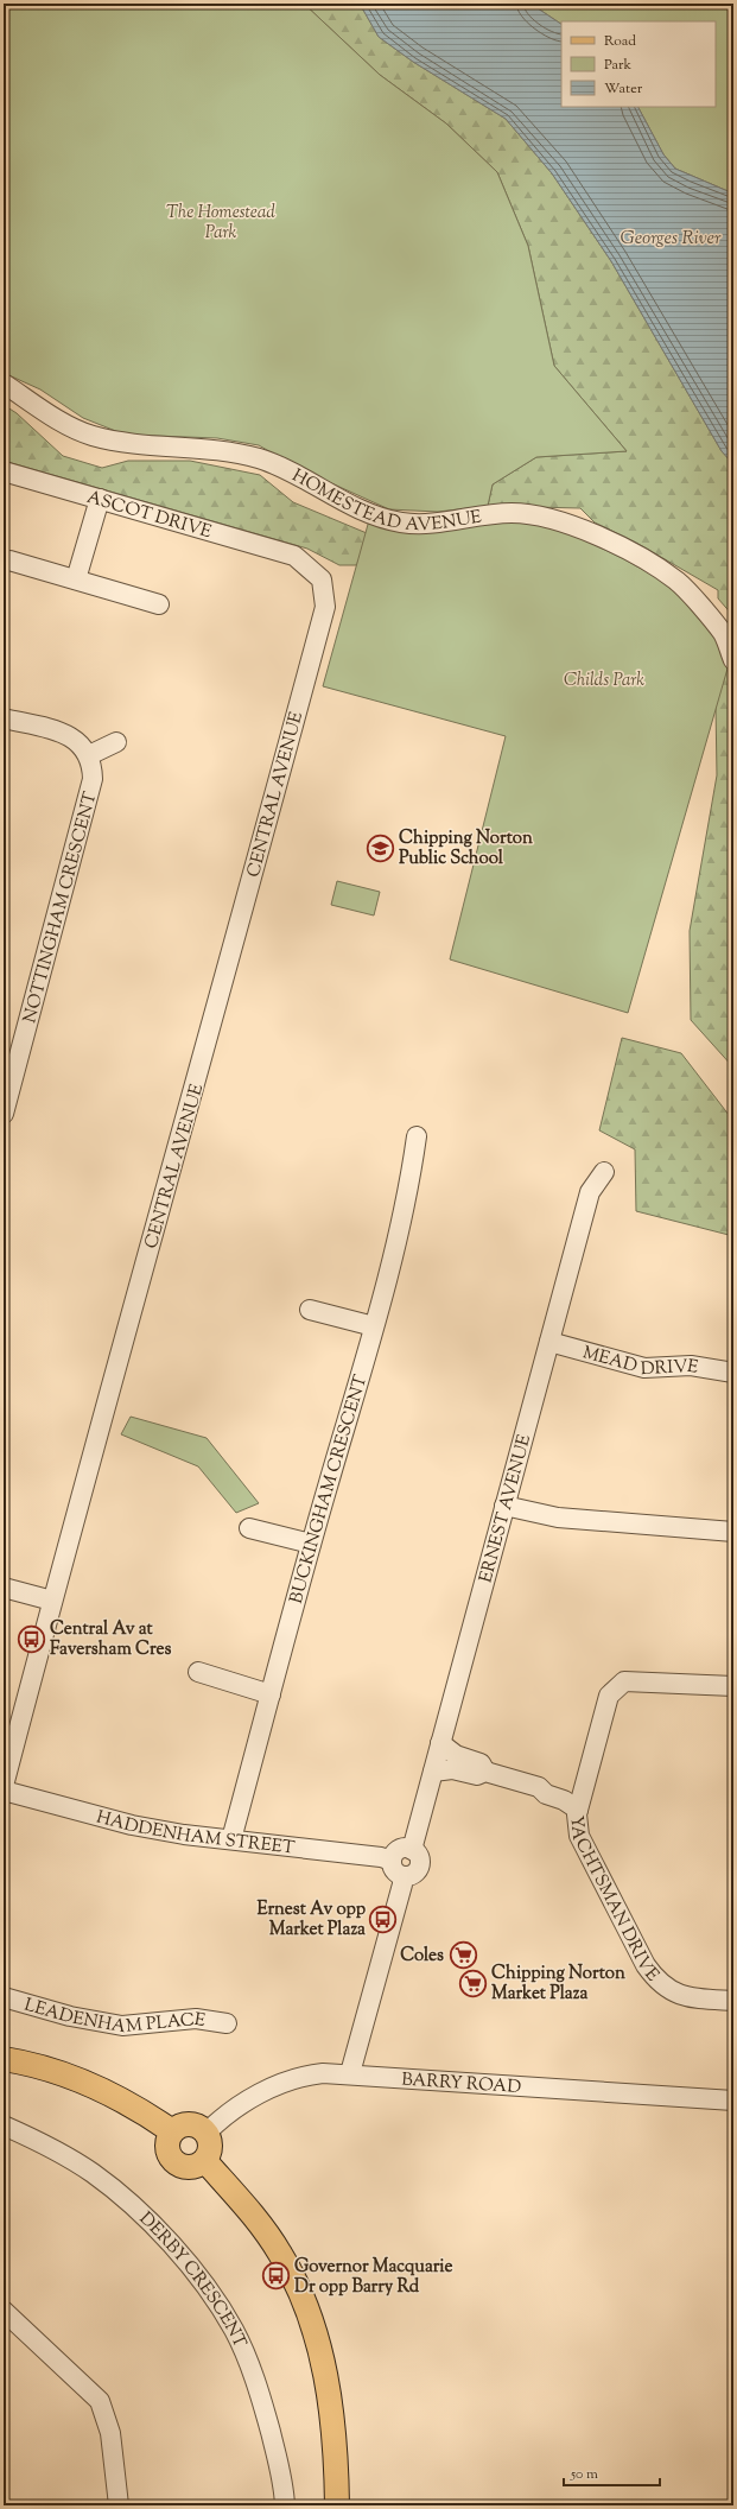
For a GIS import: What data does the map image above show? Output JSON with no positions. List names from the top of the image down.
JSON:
{
  "streets": {
    "street": [
      "HOMESTEAD AVENUE",
      "ASCOT DRIVE",
      "CENTRAL AVENUE",
      "NOTTINGHAM CRESCENT",
      "MEAD DRIVE",
      "BUCKINGHAM CRESCENT",
      "ERNEST AVENUE",
      "HADDENHAM STREET",
      "YACHTSMAN DRIVE",
      "LEADENHAM PLACE",
      "BARRY ROAD",
      "DERBY CRESCENT"
    ]
  },
  "crossings": [
    ["ASCOT DRIVE", "CENTRAL AVENUE"],
    ["MEAD DRIVE", "ERNEST AVENUE"],
    ["BUCKINGHAM CRESCENT", "HADDENHAM STREET"],
    ["ERNEST AVENUE", "HADDENHAM STREET"]
  ],
  "water": ["Georges River"],
  "parks": ["The Homestead Park", "Childs Park"],
  "places": {
    "school or university": ["Chipping Norton Public School"],
    "bus stop": ["Central Av at Faversham Cres", "Ernest Av opp Market Plaza", "Governor Macquarie Dr opp Barry Rd"],
    "supermarket": ["Coles", "Chipping Norton Market Plaza"]
  },
  "legend": ["Road", "Park", "Water"],
  "scale_bar": "50 m"
}
